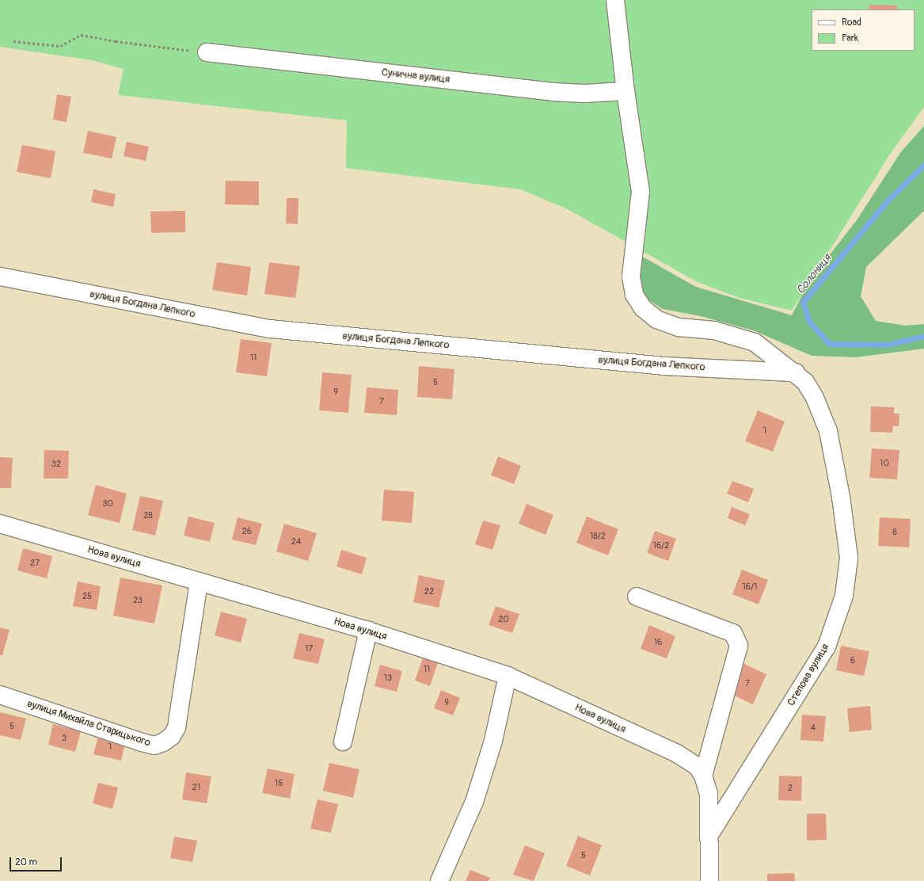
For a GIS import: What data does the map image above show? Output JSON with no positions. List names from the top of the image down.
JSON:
{
  "streets": {
    "street": [
      "Сунична вулиця",
      "вулиця Богдана Лепкого",
      "Нова вулиця",
      "Степова вулиця",
      "вулиця Михайла Старицького"
    ]
  },
  "crossings": [
    ["Сунична вулиця", "Степова вулиця"],
    ["вулиця Богдана Лепкого", "Степова вулиця"],
    ["Нова вулиця", "Степова вулиця"],
    ["Нова вулиця", "вулиця Михайла Старицького"]
  ],
  "water": ["Солониця"],
  "house_numbers": [
    "11",
    "5",
    "9",
    "7",
    "1",
    "10",
    "32",
    "30",
    "28",
    "26",
    "8",
    "18/2",
    "24",
    "16/2",
    "27",
    "16/1",
    "22",
    "25",
    "23",
    "20",
    "16",
    "17",
    "6",
    "11",
    "13",
    "7",
    "9",
    "5",
    "4",
    "3",
    "1",
    "15",
    "21",
    "2",
    "5"
  ],
  "legend": ["Road", "Park"],
  "scale_bar": "20 m"
}
